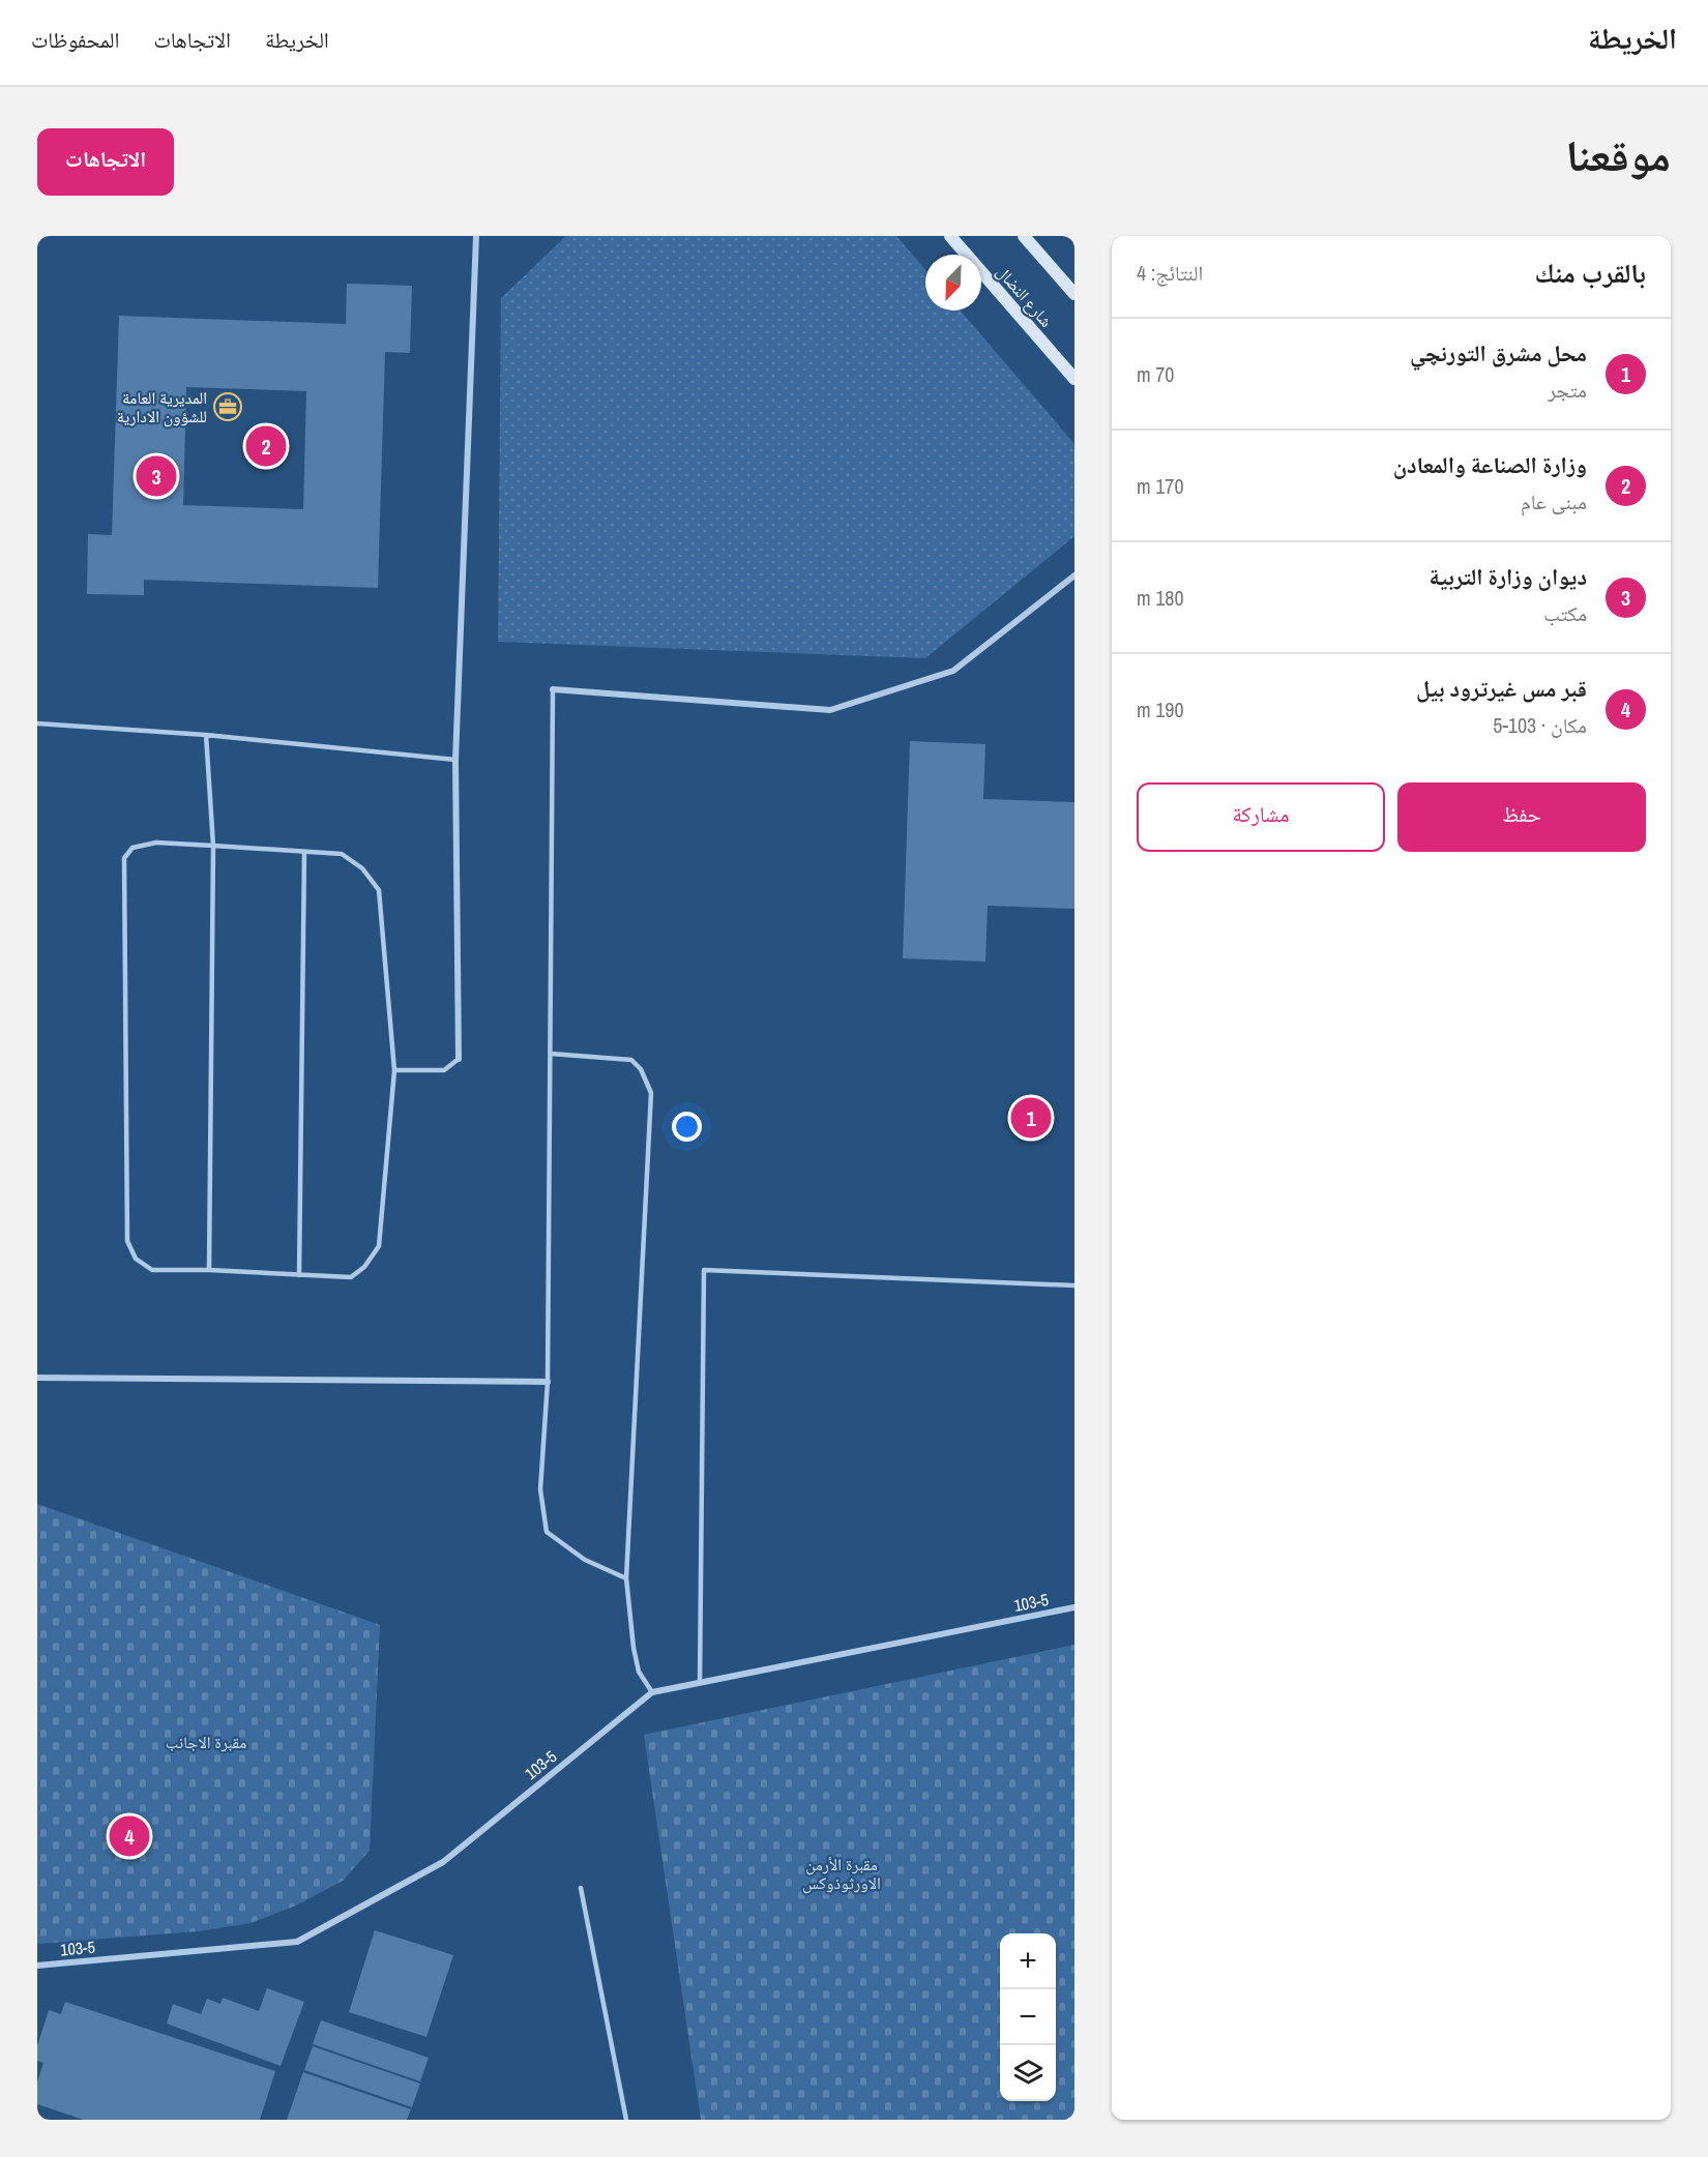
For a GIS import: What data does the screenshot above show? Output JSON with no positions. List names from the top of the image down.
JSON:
{
  "streets": {
    "main road": ["شارع النضال"],
    "street": ["103-5"]
  },
  "parks": ["مقبرة الاجانب", "مقبرة الأرمن الاورثوذوكس"],
  "places": {
    "office": ["المديرية العامة للشؤون الادارية"]
  },
  "north": "bottom left",
  "page": {
    "header": "الخريطة",
    "nav": ["الخريطة", "الاتجاهات", "المحفوظات"],
    "title": "موقعنا",
    "buttons": [
      "الاتجاهات",
      ["حفظ", "مشاركة"]
    ],
    "heading": ["بالقرب منك", "النتائج: 4"],
    "list": [
      {
        "mark": "1",
        "name": "محل مشرق التورنچي",
        "note": "متجر",
        "value": "70 m"
      },
      {
        "mark": "2",
        "name": "وزارة الصناعة والمعادن",
        "note": "مبنى عام",
        "value": "170 m"
      },
      {
        "mark": "3",
        "name": "ديوان وزارة التربية",
        "note": "مكتب",
        "value": "180 m"
      },
      {
        "mark": "4",
        "name": "قبر مس غيرترود بيل",
        "note": "مكان · 103-5",
        "value": "190 m"
      }
    ],
    "pins": [
      "2",
      "3",
      "1",
      "4"
    ],
    "map_buttons": ["+", "−"]
  }
}
